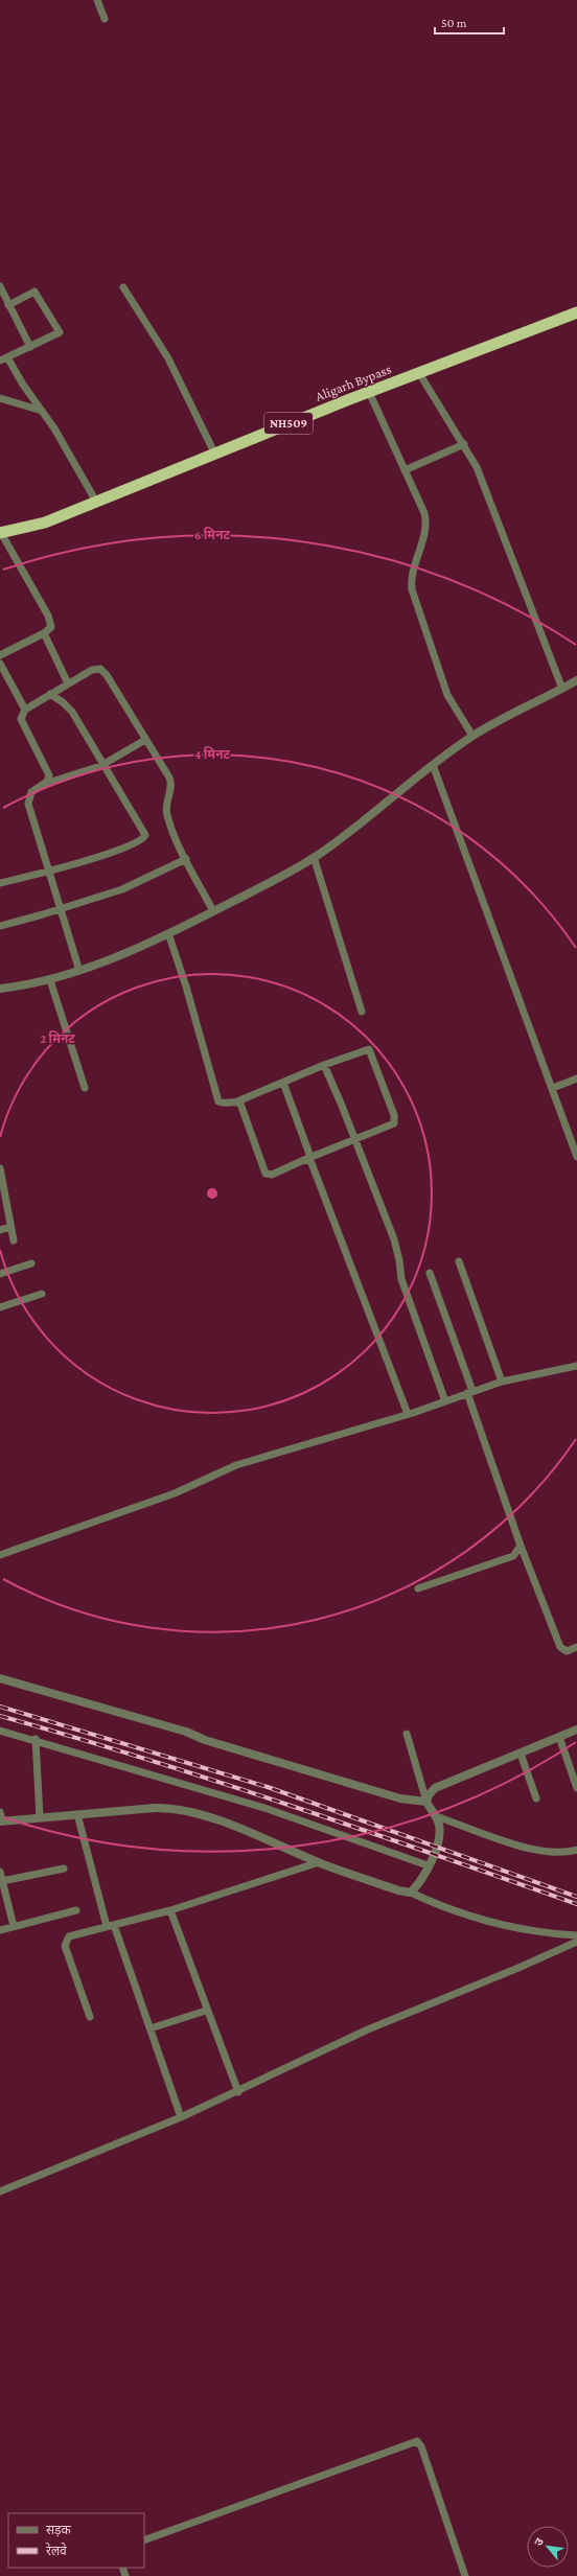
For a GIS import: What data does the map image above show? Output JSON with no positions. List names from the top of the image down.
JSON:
{
  "streets": {
    "highway": ["Aligarh Bypass", "NH509"]
  },
  "legend": ["सड़क", "रेलवे"],
  "scale_bar": "50 m",
  "north": "top left",
  "rings": ["6 मिनट", "4 मिनट", "2 मिनट"]
}
